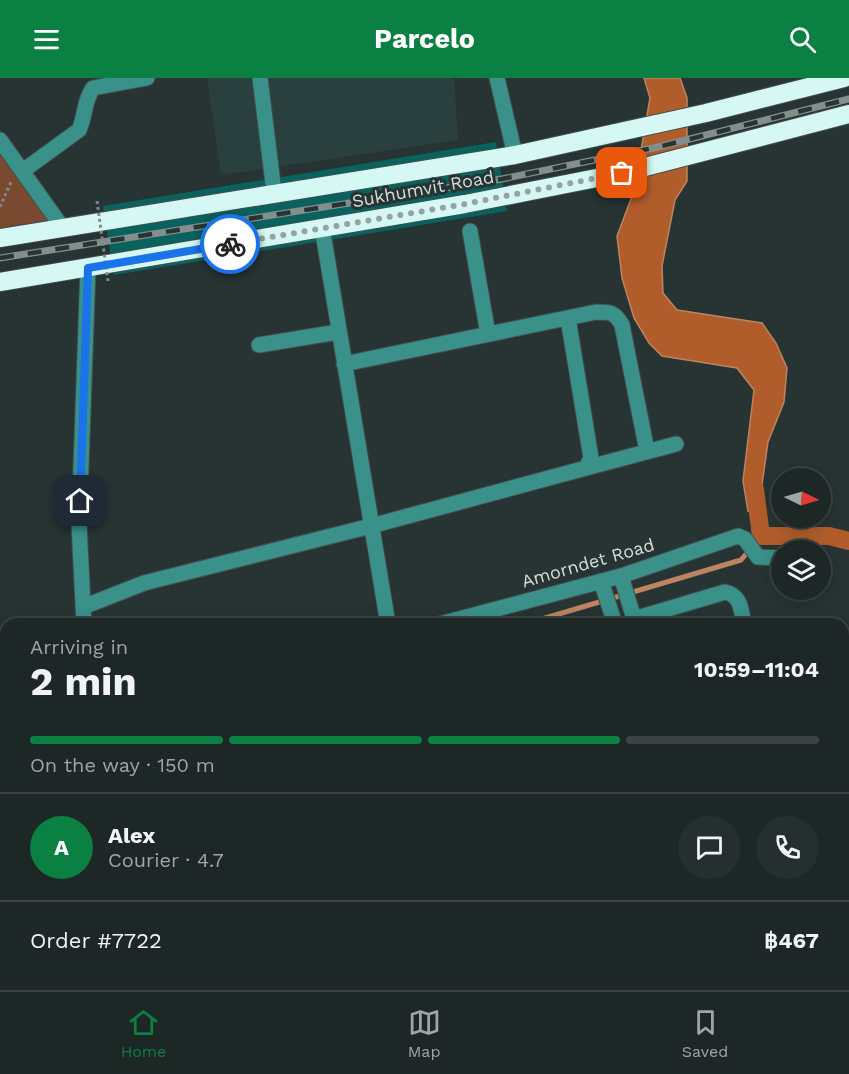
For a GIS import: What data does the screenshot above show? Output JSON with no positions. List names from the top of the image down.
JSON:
{
  "streets": {
    "highway": ["Sukhumvit Road"],
    "street": ["Amorndet Road"]
  },
  "north": "right",
  "page": {
    "header": "Parcelo",
    "heading": ["2 min", "Arriving in", "10:59–11:04"],
    "panel": [
      "Alex",
      "Courier · 4.7",
      "Order #7722",
      "฿467"
    ],
    "bar": "On the way · 150 m",
    "round": "A",
    "tabs": ["Home", "Map", "Saved"]
  }
}
